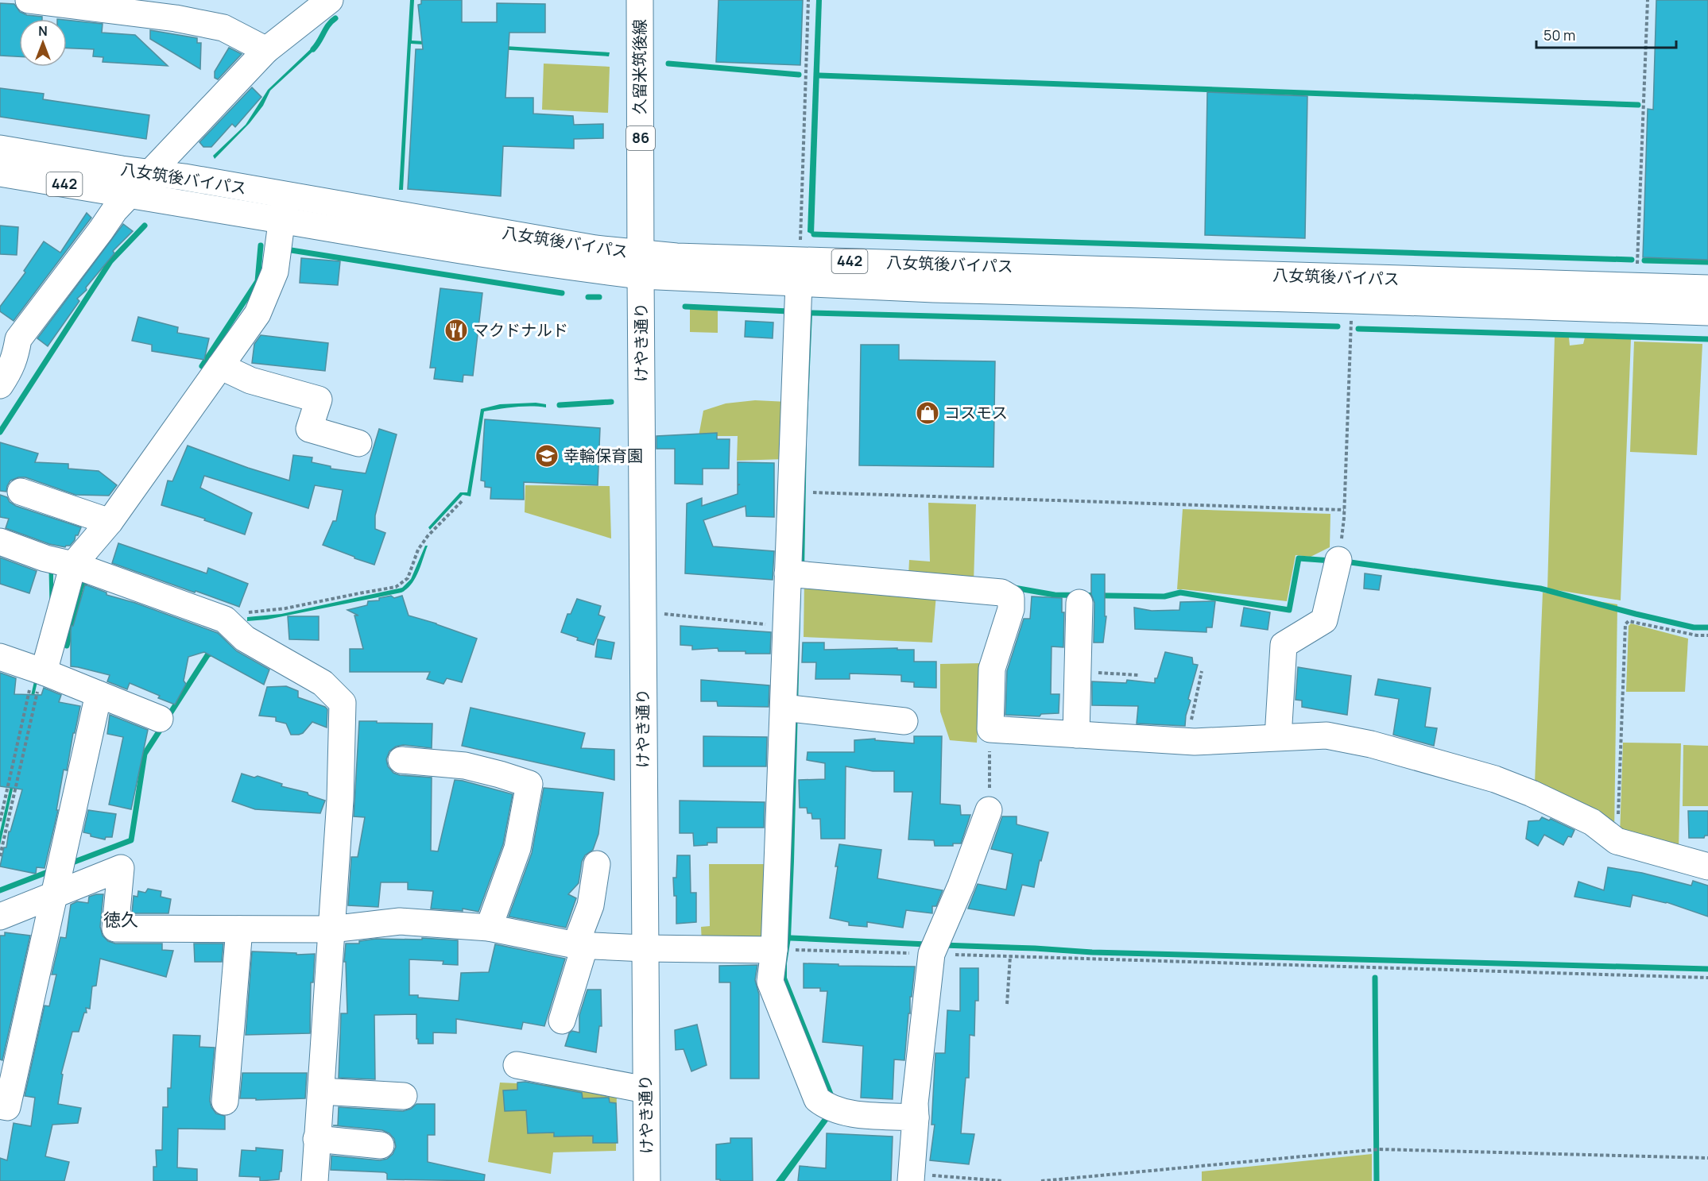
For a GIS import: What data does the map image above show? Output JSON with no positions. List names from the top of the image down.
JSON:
{
  "streets": {
    "main road": [
      "久留米筑後線",
      "86",
      "八女筑後バイパス",
      "442",
      "けやき通り"
    ]
  },
  "crossings": [
    ["久留米筑後線", "八女筑後バイパス"],
    ["久留米筑後線", "けやき通り"],
    ["八女筑後バイパス", "けやき通り"]
  ],
  "districts": ["徳久"],
  "places": {
    "restaurant": ["マクドナルド"],
    "shop": ["コスモス"],
    "school or university": ["幸輪保育園"]
  },
  "scale_bar": "50 m",
  "north": "top"
}
